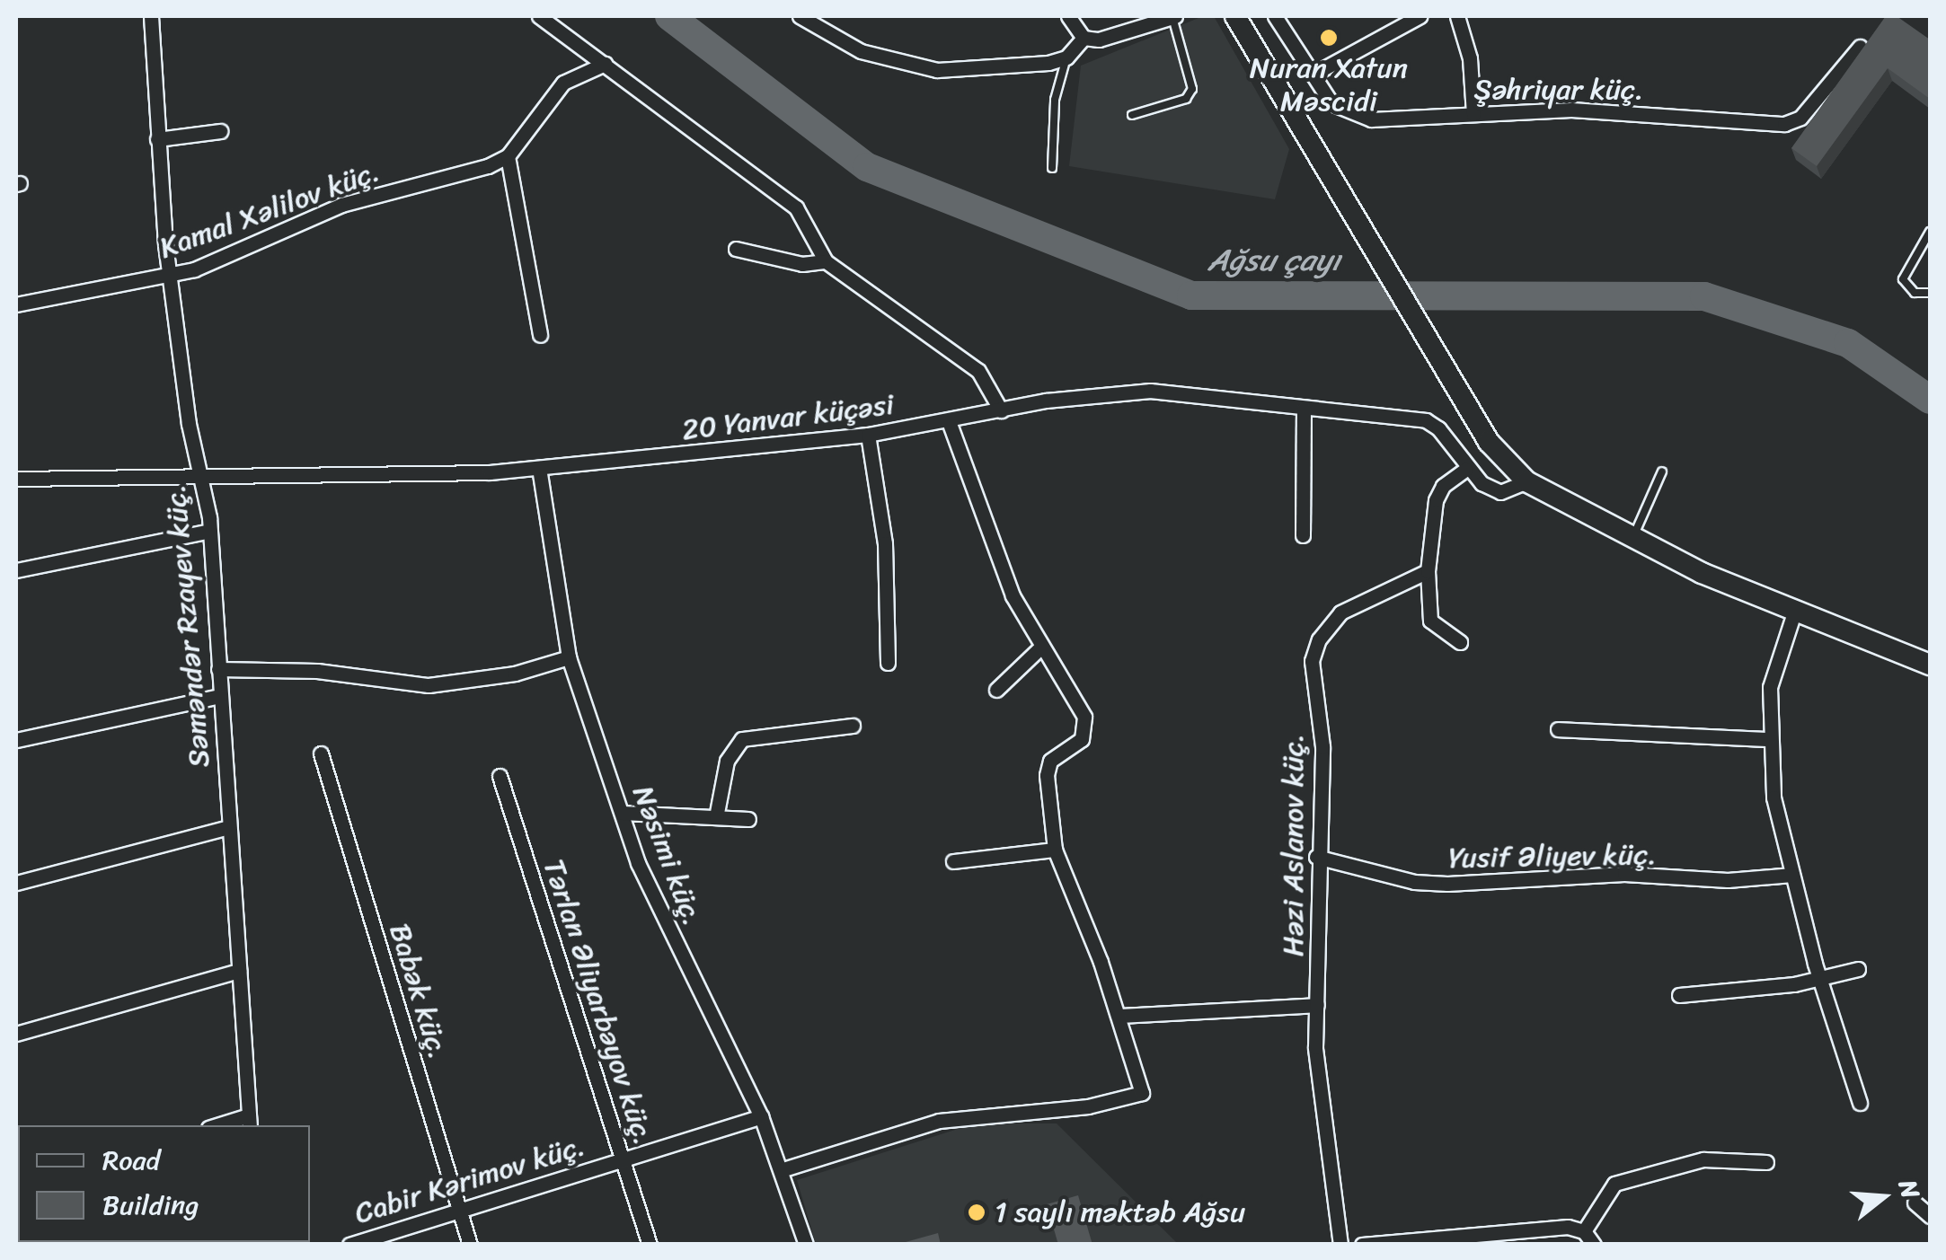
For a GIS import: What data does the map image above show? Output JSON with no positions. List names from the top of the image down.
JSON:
{
  "streets": {
    "street": [
      "Şəhriyar küç.",
      "Kamal Xəlilov küç.",
      "20 Yanvar küçəsi",
      "Səməndər Rzayev küç.",
      "Həzi Aslanov küç.",
      "Nəsimi küç.",
      "Yusif Əliyev küç.",
      "Babək küç.",
      "Tərlan Əliyarbəyov küç.",
      "Cabir Kərimov küç."
    ]
  },
  "crossings": [
    ["Kamal Xəlilov küç.", "Səməndər Rzayev küç."],
    ["20 Yanvar küçəsi", "Səməndər Rzayev küç."],
    ["20 Yanvar küçəsi", "Nəsimi küç."],
    ["Həzi Aslanov küç.", "Yusif Əliyev küç."],
    ["Nəsimi küç.", "Cabir Kərimov küç."],
    ["Babək küç.", "Cabir Kərimov küç."],
    ["Tərlan Əliyarbəyov küç.", "Cabir Kərimov küç."]
  ],
  "water": ["Ağsu çayı"],
  "places": ["Nuran Xatun Məscidi", "1 saylı məktəb Ağsu"],
  "legend": ["Road", "Building"],
  "north": "right"
}
